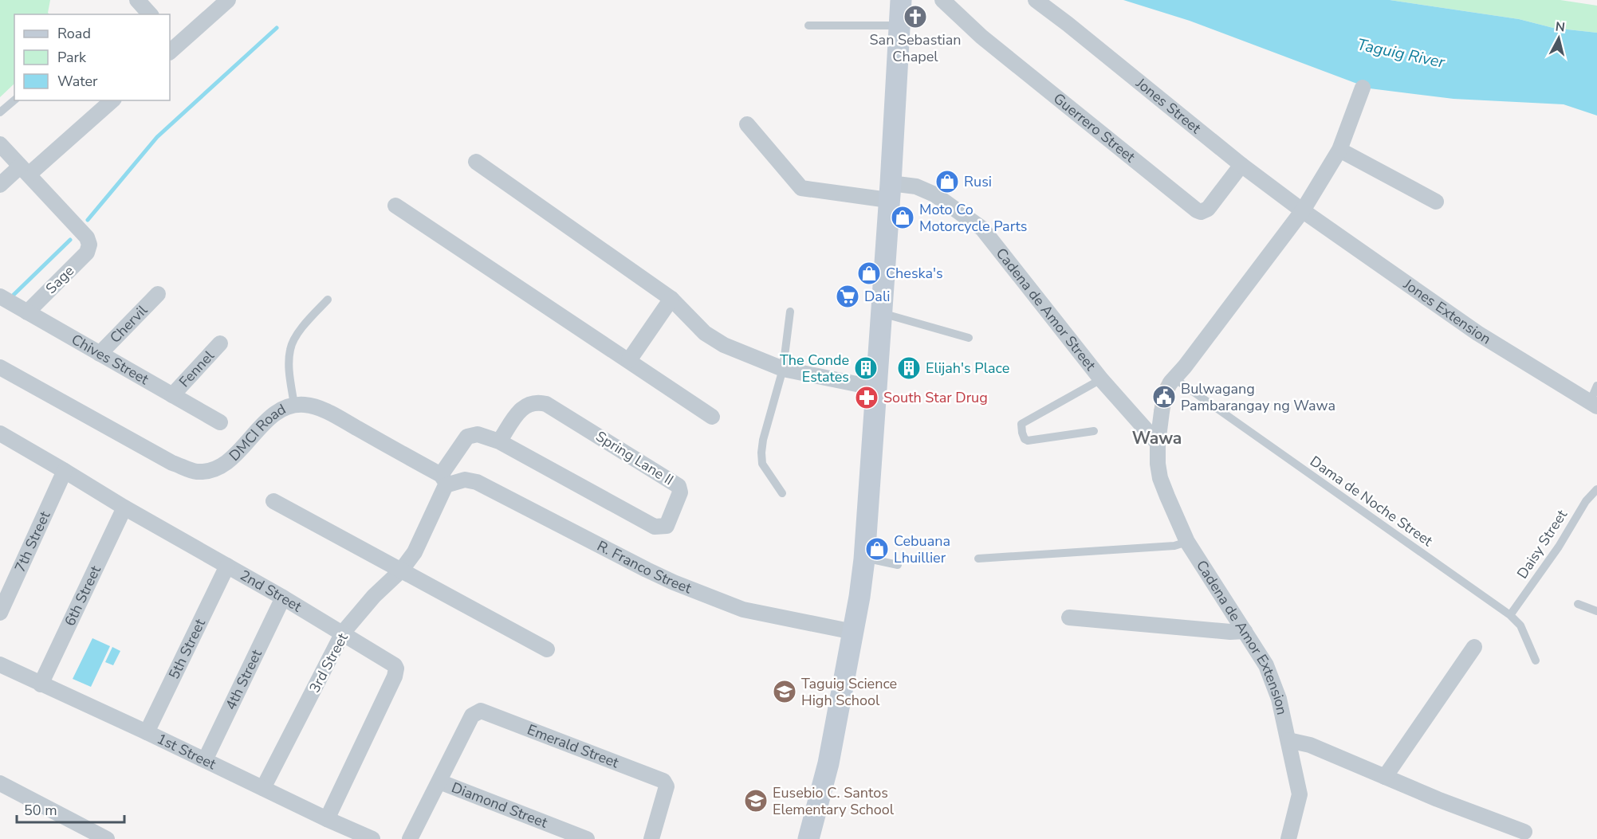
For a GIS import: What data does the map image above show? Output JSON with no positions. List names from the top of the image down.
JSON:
{
  "streets": {
    "street": [
      "Jones Street",
      "Guerrero Street",
      "Sage",
      "Cadena de Amor Street",
      "Jones Extension",
      "Chervil",
      "Chives Street",
      "Fennel",
      "DMCI Road",
      "Spring Lane II",
      "7th Street",
      "R. Franco Street",
      "2nd Street",
      "6th Street",
      "Cadena de Amor Extension",
      "5th Street",
      "3rd Street",
      "4th Street",
      "Emerald Street",
      "1st Street",
      "Diamond Street"
    ],
    "lane": ["Dama de Noche Street", "Daisy Street"]
  },
  "crossings": [
    ["Jones Street", "Guerrero Street"],
    ["Jones Street", "Jones Extension"],
    ["Sage", "Chives Street"],
    ["Cadena de Amor Street", "Cadena de Amor Extension"],
    ["Chervil", "Chives Street"],
    ["Chives Street", "Fennel"],
    ["DMCI Road", "Spring Lane II"],
    ["DMCI Road", "R. Franco Street"],
    ["DMCI Road", "3rd Street"],
    ["Spring Lane II", "R. Franco Street"],
    ["Spring Lane II", "3rd Street"],
    ["Dama de Noche Street", "Daisy Street"],
    ["7th Street", "2nd Street"],
    ["R. Franco Street", "3rd Street"],
    ["2nd Street", "6th Street"],
    ["2nd Street", "5th Street"],
    ["2nd Street", "3rd Street"],
    ["2nd Street", "4th Street"],
    ["2nd Street", "1st Street"],
    ["6th Street", "1st Street"],
    ["5th Street", "1st Street"],
    ["3rd Street", "1st Street"],
    ["4th Street", "1st Street"],
    ["Emerald Street", "Diamond Street"]
  ],
  "districts": ["Wawa"],
  "water": ["Taguig River"],
  "places": {
    "church": ["San Sebastian Chapel"],
    "shop": [
      "Rusi",
      "Moto Co Motorcycle Parts",
      "Cheska's",
      "Cebuana Lhuillier"
    ],
    "supermarket": ["Dali"],
    "building": ["The Conde Estates", "Elijah's Place"],
    "public building": ["Bulwagang Pambarangay ng Wawa"],
    "pharmacy": ["South Star Drug"],
    "school or university": ["Taguig Science High School", "Eusebio C. Santos Elementary School"]
  },
  "legend": ["Road", "Park", "Water"],
  "scale_bar": "50 m",
  "north": "top"
}
